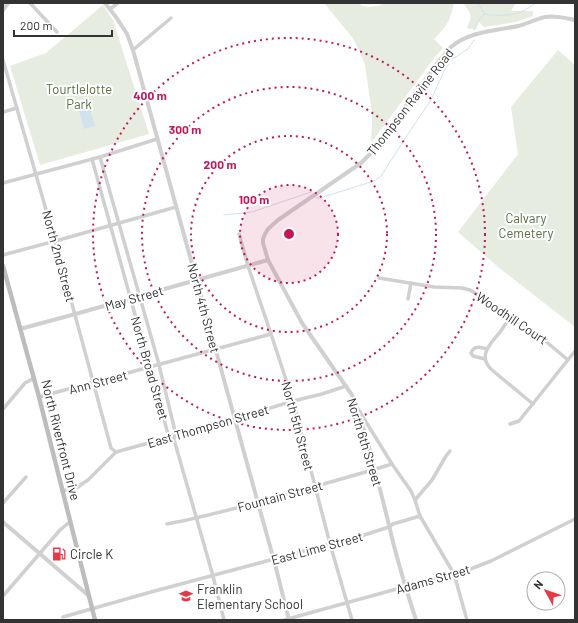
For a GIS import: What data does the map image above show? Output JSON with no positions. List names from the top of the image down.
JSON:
{
  "streets": {
    "main road": ["North Riverfront Drive"],
    "street": [
      "Thompson Ravine Road",
      "North 2nd Street",
      "May Street",
      "North 4th Street",
      "Woodhill Court",
      "North Broad Street",
      "Ann Street",
      "East Thompson Street",
      "North 5th Street",
      "North 6th Street",
      "Fountain Street",
      "East Lime Street",
      "Adams Street"
    ]
  },
  "crossings": [
    ["Thompson Ravine Road", "North 6th Street"],
    ["North 2nd Street", "May Street"],
    ["North 2nd Street", "Ann Street"],
    ["North 2nd Street", "East Thompson Street"],
    ["May Street", "North 4th Street"],
    ["May Street", "North Broad Street"],
    ["May Street", "North 5th Street"],
    ["May Street", "North Riverfront Drive"],
    ["North 4th Street", "Ann Street"],
    ["North 4th Street", "East Thompson Street"],
    ["North 4th Street", "Fountain Street"],
    ["North 4th Street", "East Lime Street"],
    ["North 4th Street", "Adams Street"],
    ["North Broad Street", "Ann Street"],
    ["North Broad Street", "East Thompson Street"],
    ["North Broad Street", "Fountain Street"],
    ["North Broad Street", "East Lime Street"],
    ["Ann Street", "North 5th Street"],
    ["Ann Street", "North Riverfront Drive"],
    ["East Thompson Street", "North 5th Street"],
    ["East Thompson Street", "North 6th Street"],
    ["North 5th Street", "Fountain Street"],
    ["North 5th Street", "East Lime Street"],
    ["North 5th Street", "Adams Street"],
    ["North Riverfront Drive", "East Lime Street"],
    ["North 6th Street", "Fountain Street"],
    ["North 6th Street", "East Lime Street"],
    ["North 6th Street", "Adams Street"]
  ],
  "parks": ["Tourtlelotte Park", "Calvary Cemetery"],
  "places": {
    "fuel station": ["Circle K"],
    "school or university": ["Franklin Elementary School"]
  },
  "scale_bar": "200 m",
  "north": "top left",
  "rings": [
    "400 m",
    "300 m",
    "200 m",
    "100 m"
  ]
}
